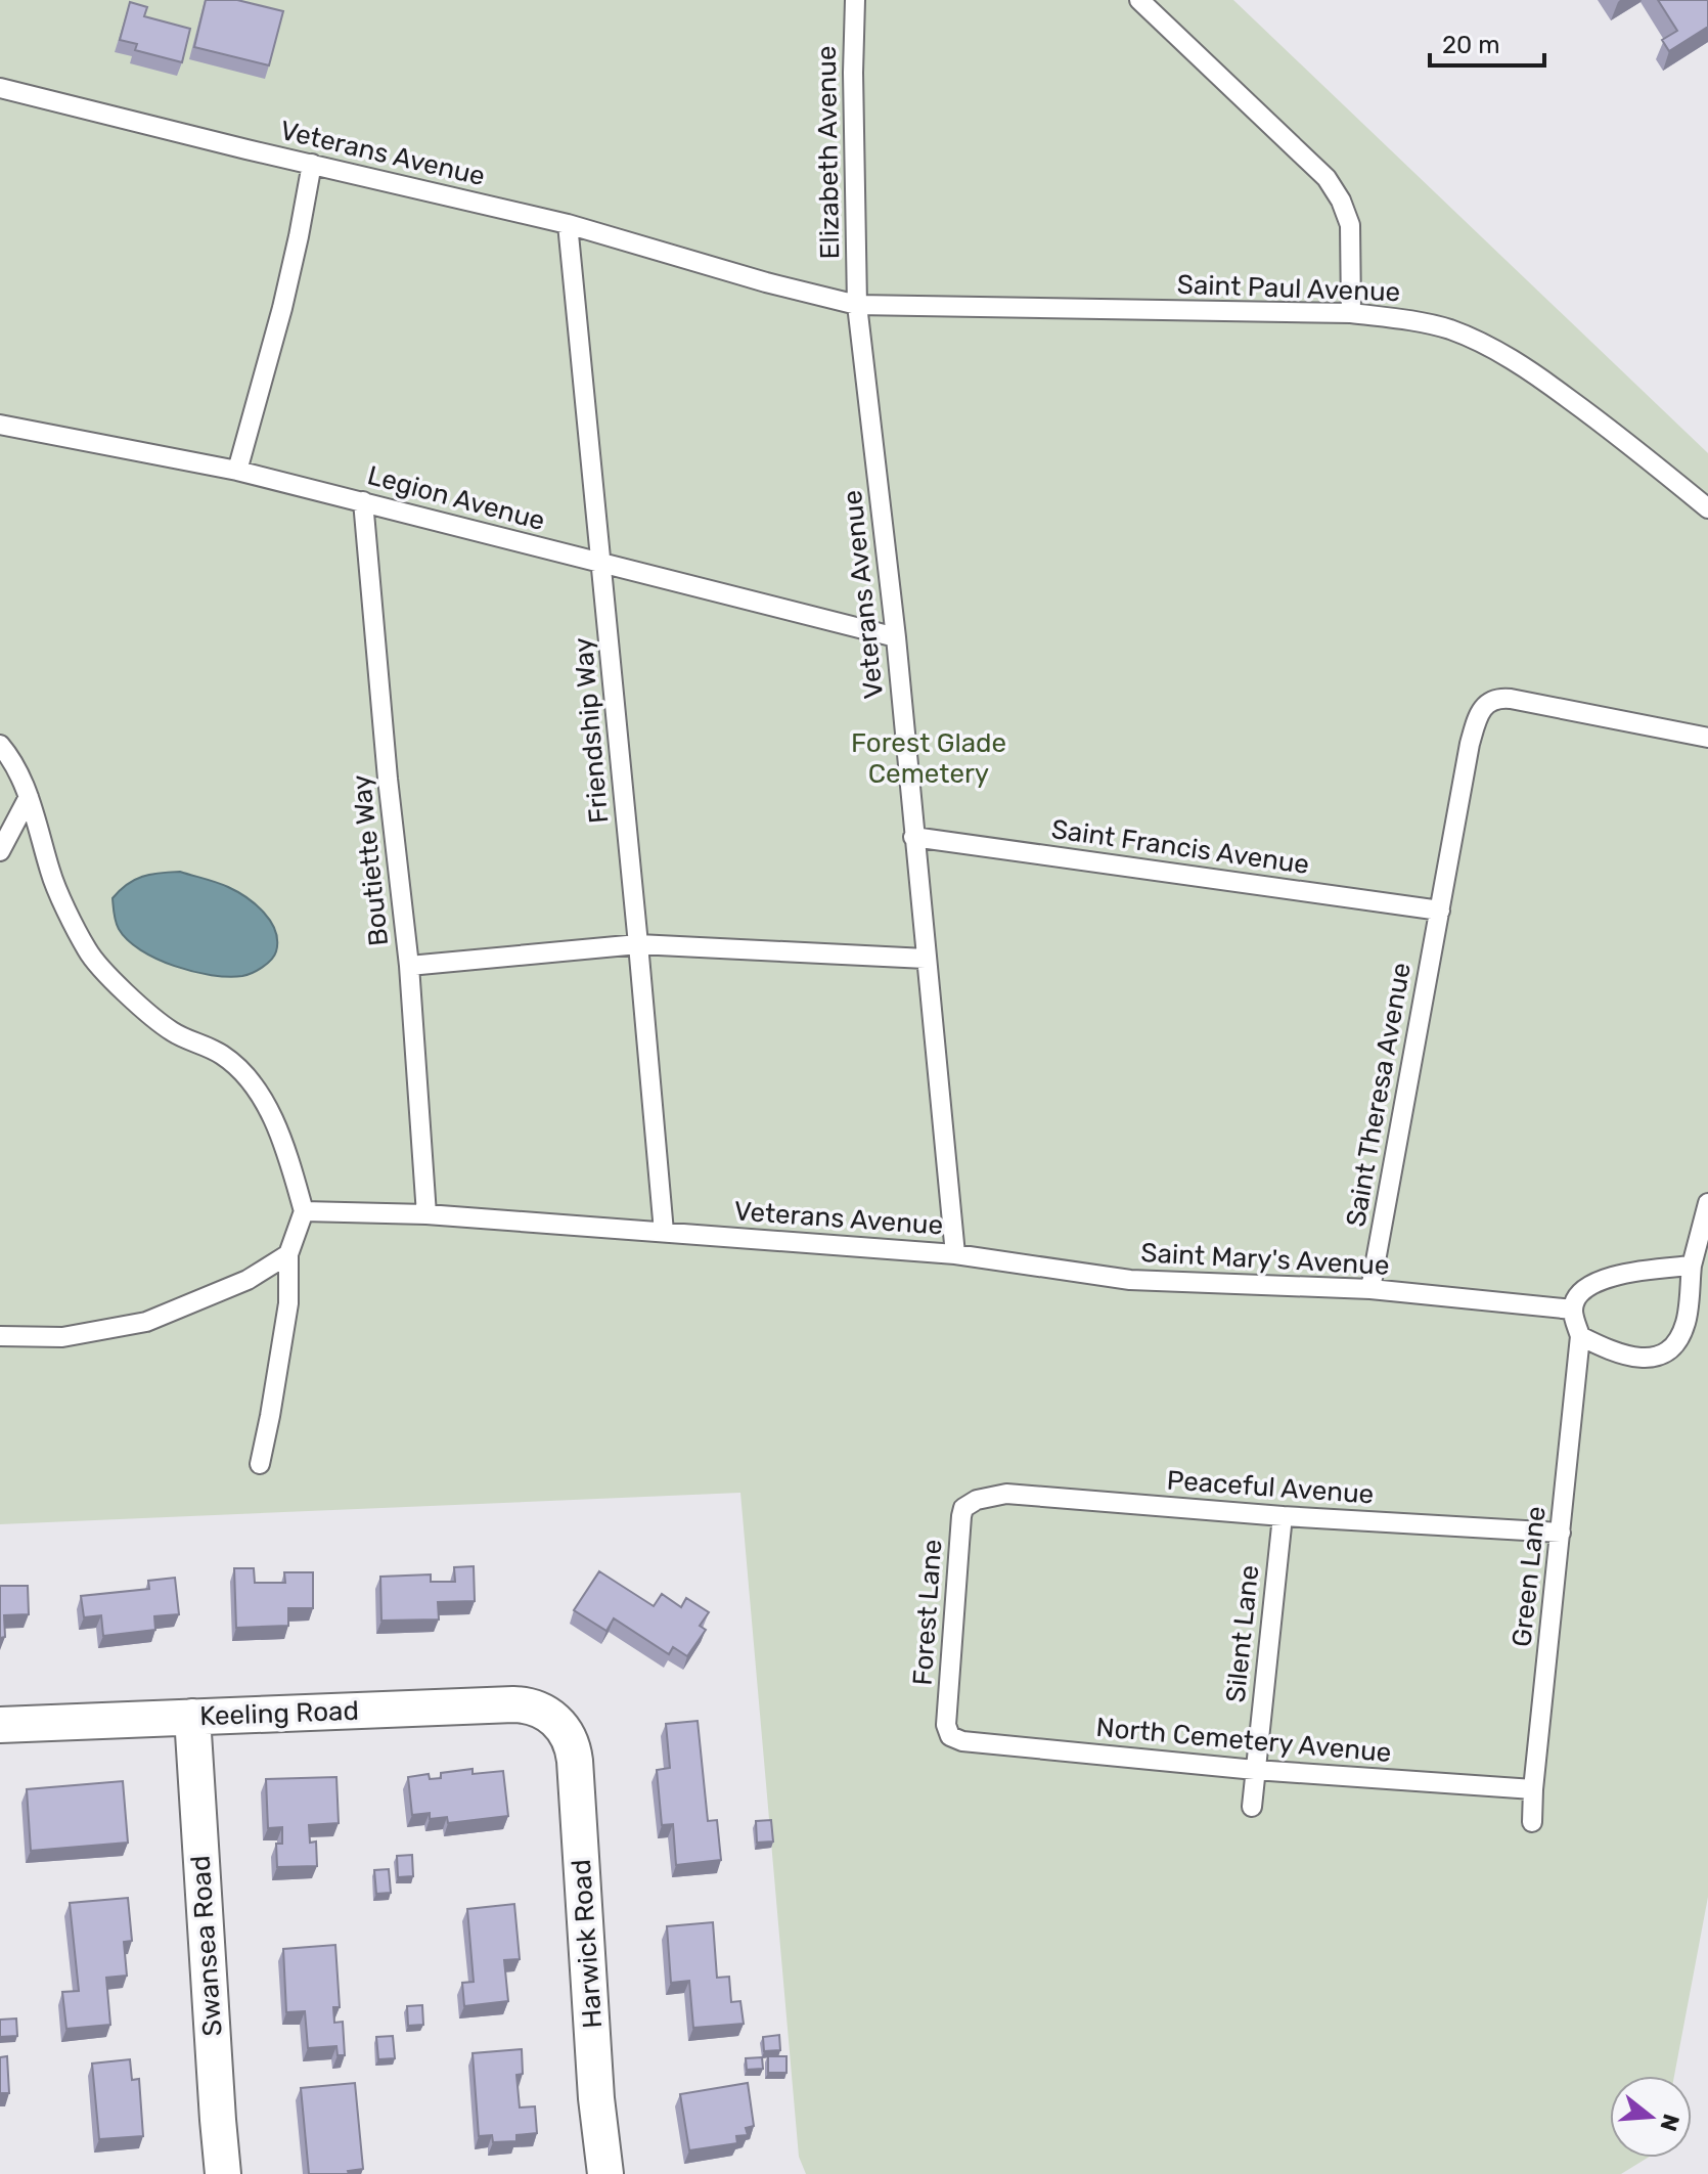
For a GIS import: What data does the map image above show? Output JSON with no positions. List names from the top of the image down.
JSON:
{
  "streets": {
    "street": ["Keeling Road", "Harwick Road", "Swansea Road"],
    "lane": [
      "Elizabeth Avenue",
      "Veterans Avenue",
      "Saint Paul Avenue",
      "Legion Avenue",
      "Friendship Way",
      "Saint Francis Avenue",
      "Boutiette Way",
      "Saint Theresa Avenue",
      "Saint Mary's Avenue",
      "Peaceful Avenue",
      "Green Lane",
      "Forest Lane",
      "Silent Lane",
      "North Cemetery Avenue"
    ]
  },
  "crossings": [
    ["Elizabeth Avenue", "Veterans Avenue"],
    ["Elizabeth Avenue", "Saint Paul Avenue"],
    ["Veterans Avenue", "Saint Paul Avenue"],
    ["Veterans Avenue", "Legion Avenue"],
    ["Veterans Avenue", "Friendship Way"],
    ["Veterans Avenue", "Saint Francis Avenue"],
    ["Veterans Avenue", "Boutiette Way"],
    ["Veterans Avenue", "Saint Mary's Avenue"],
    ["Legion Avenue", "Friendship Way"],
    ["Legion Avenue", "Boutiette Way"],
    ["Saint Francis Avenue", "Saint Theresa Avenue"],
    ["Saint Theresa Avenue", "Saint Mary's Avenue"],
    ["Peaceful Avenue", "Green Lane"],
    ["Peaceful Avenue", "Forest Lane"],
    ["Peaceful Avenue", "Silent Lane"],
    ["Green Lane", "North Cemetery Avenue"],
    ["Forest Lane", "North Cemetery Avenue"],
    ["Silent Lane", "North Cemetery Avenue"],
    ["Keeling Road", "Harwick Road"],
    ["Keeling Road", "Swansea Road"]
  ],
  "parks": ["Forest Glade Cemetery"],
  "scale_bar": "20 m",
  "north": "right"
}
